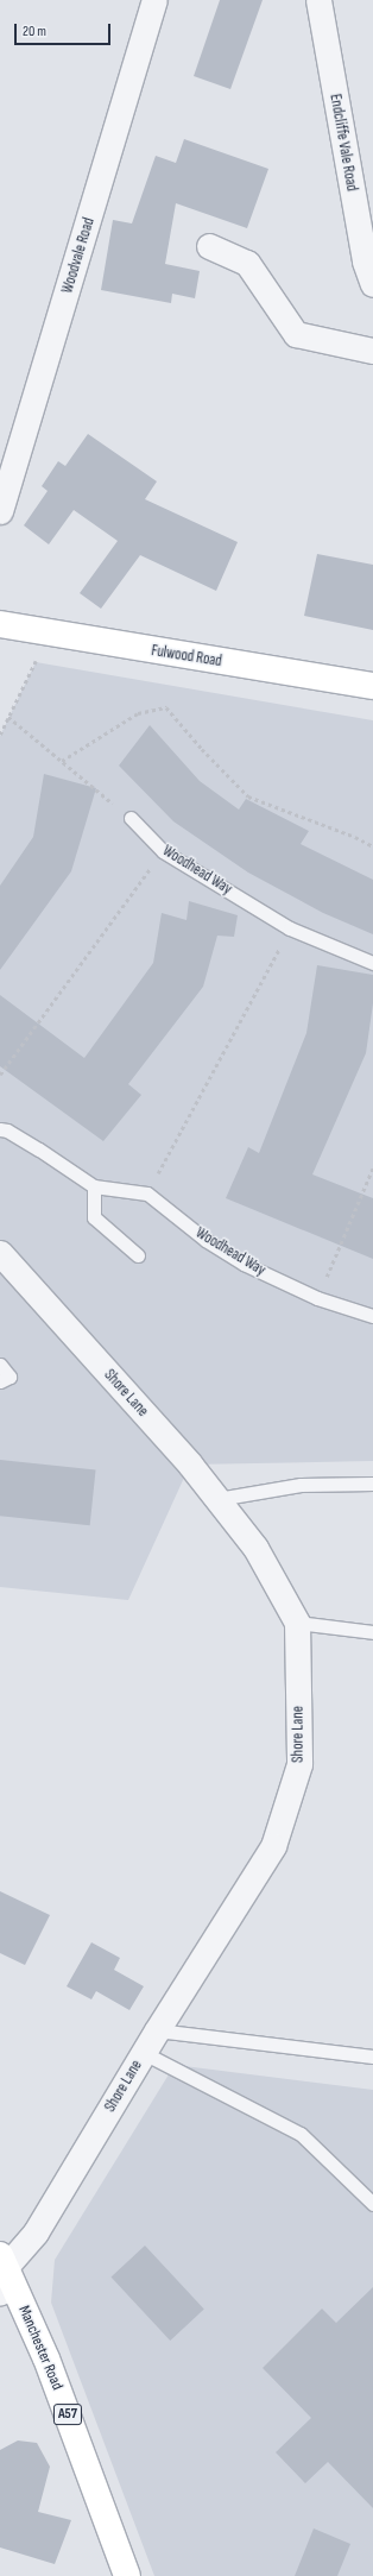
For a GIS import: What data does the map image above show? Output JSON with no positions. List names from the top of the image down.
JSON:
{
  "streets": {
    "street": [
      "Endcliffe Vale Road",
      "Woodvale Road",
      "Fulwood Road",
      "Shore Lane",
      "Manchester Road",
      "A57"
    ],
    "lane": ["Woodhead Way"]
  },
  "crossings": [
    ["Shore Lane", "Manchester Road"]
  ],
  "scale_bar": "20 m"
}
